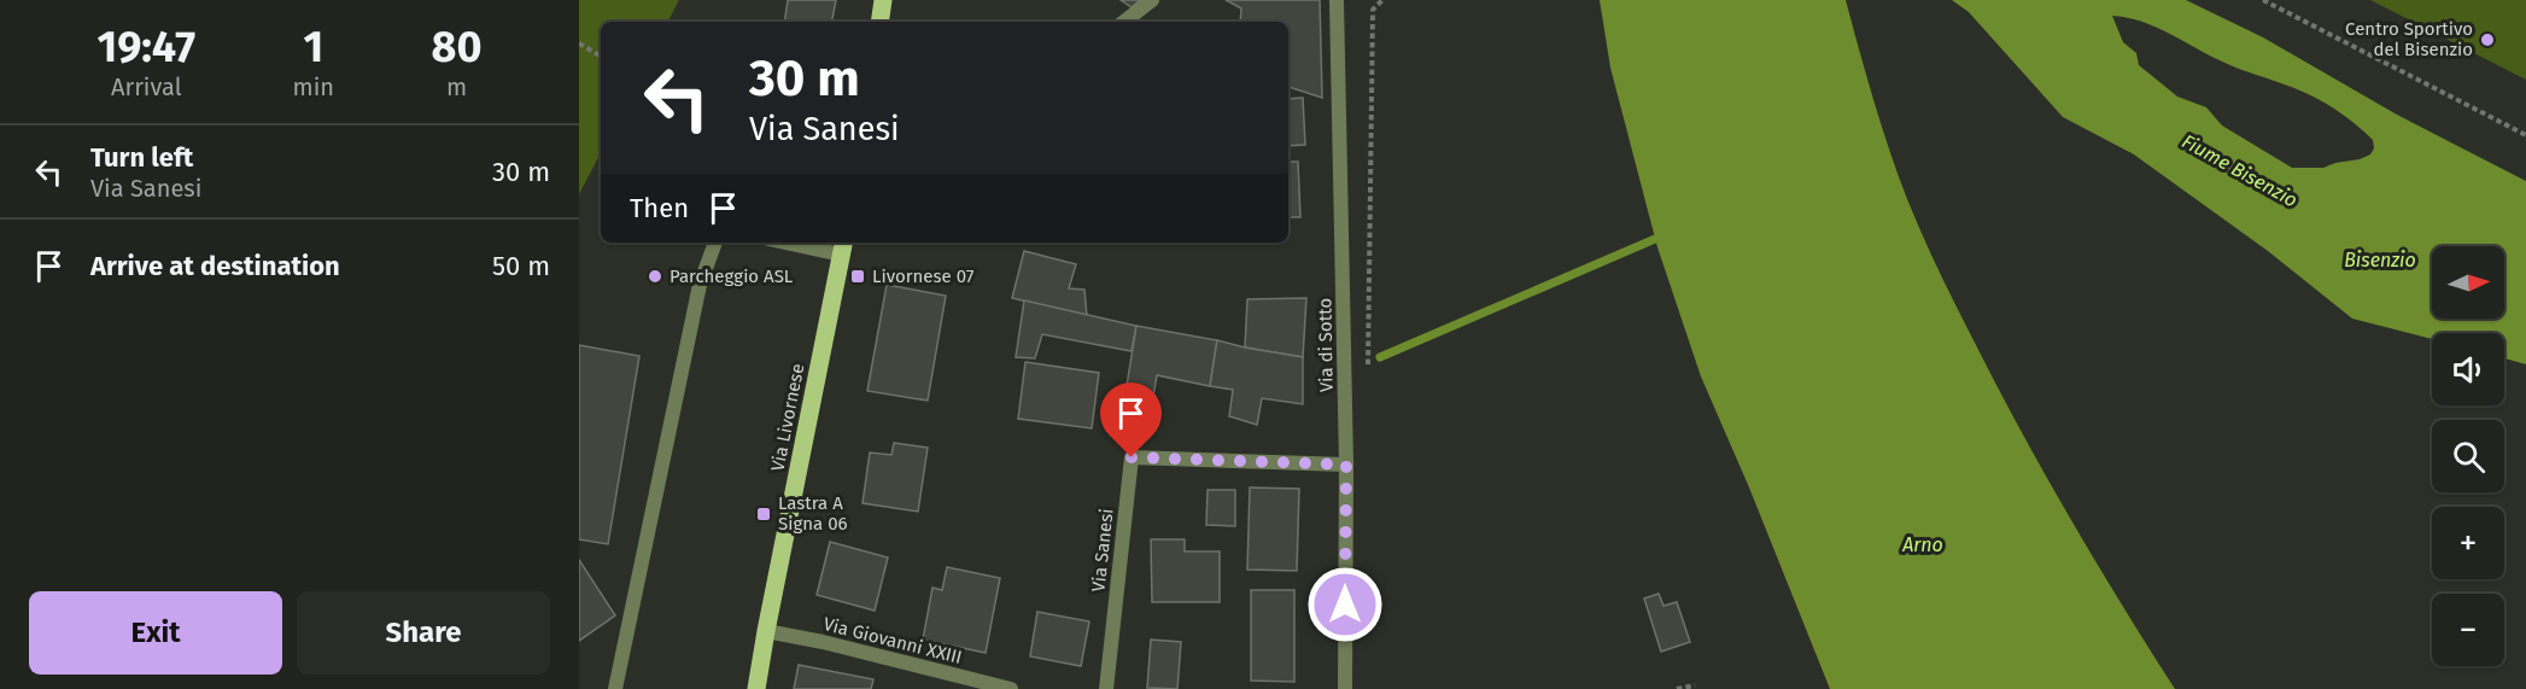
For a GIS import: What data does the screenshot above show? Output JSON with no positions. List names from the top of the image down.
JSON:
{
  "streets": {
    "main road": ["Via Livornese"],
    "street": ["Via di Sotto", "Via Sanesi", "Via Giovanni XXIII"]
  },
  "crossings": [
    ["Via di Sotto", "Via Sanesi"],
    ["Via Livornese", "Via Giovanni XXIII"]
  ],
  "water": ["Fiume Bisenzio", "Bisenzio", "Arno"],
  "places": {
    "other": ["Centro Sportivo del Bisenzio", "Parcheggio ASL"],
    "transit": ["Livornese 07", "Lastra A Signa 06"]
  },
  "north": "right",
  "page": {
    "eta": [
      "19:47",
      "Arrival",
      "1",
      "min",
      "80",
      "m"
    ],
    "turn": ["30 m", "Via Sanesi"],
    "list": [
      {
        "name": "Turn left",
        "note": "Via Sanesi",
        "value": "30 m"
      },
      {
        "name": "Arrive at destination",
        "value": "50 m"
      }
    ],
    "then": "Then",
    "map_buttons": ["+", "−"],
    "buttons": ["Exit", "Share"]
  }
}
